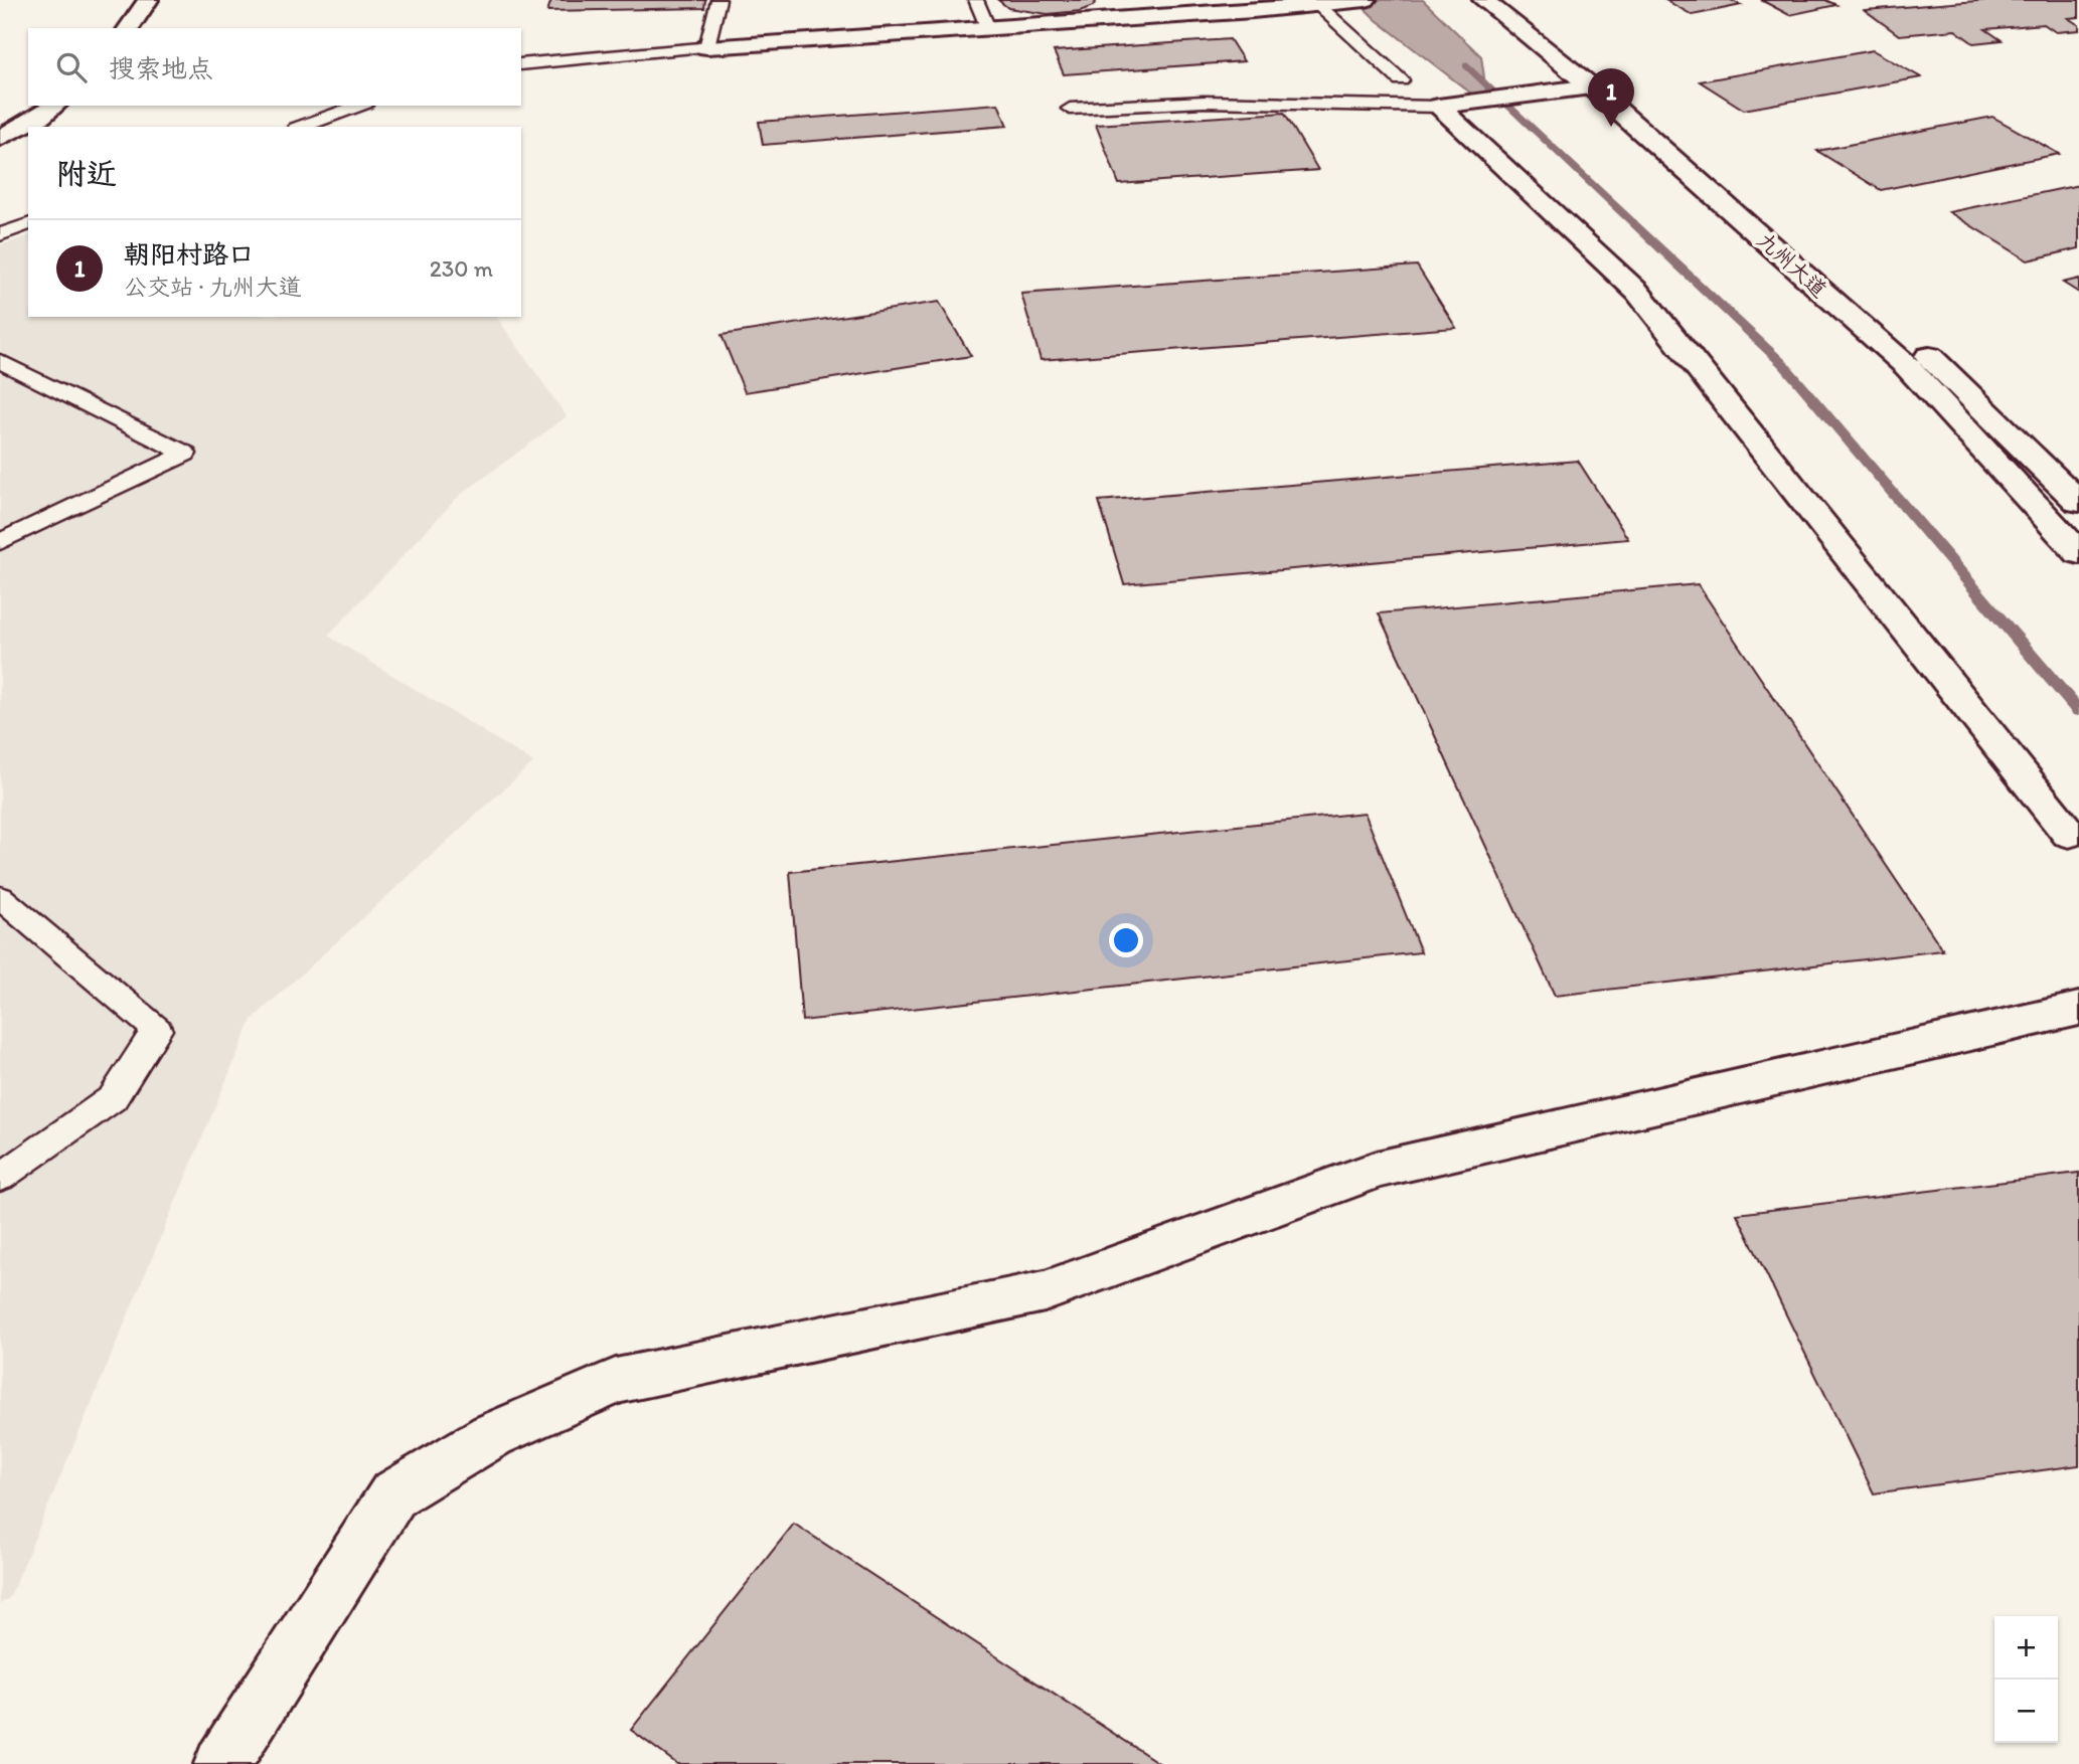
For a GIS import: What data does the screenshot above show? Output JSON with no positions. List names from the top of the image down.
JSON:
{
  "streets": {
    "street": ["九州大道"]
  },
  "page": {
    "search": "搜索地点",
    "pins": "1",
    "heading": "附近",
    "list": [
      {
        "mark": "1",
        "name": "朝阳村路口",
        "note": "公交站 · 九州大道",
        "value": "230 m"
      }
    ],
    "map_buttons": ["+", "−"]
  }
}
